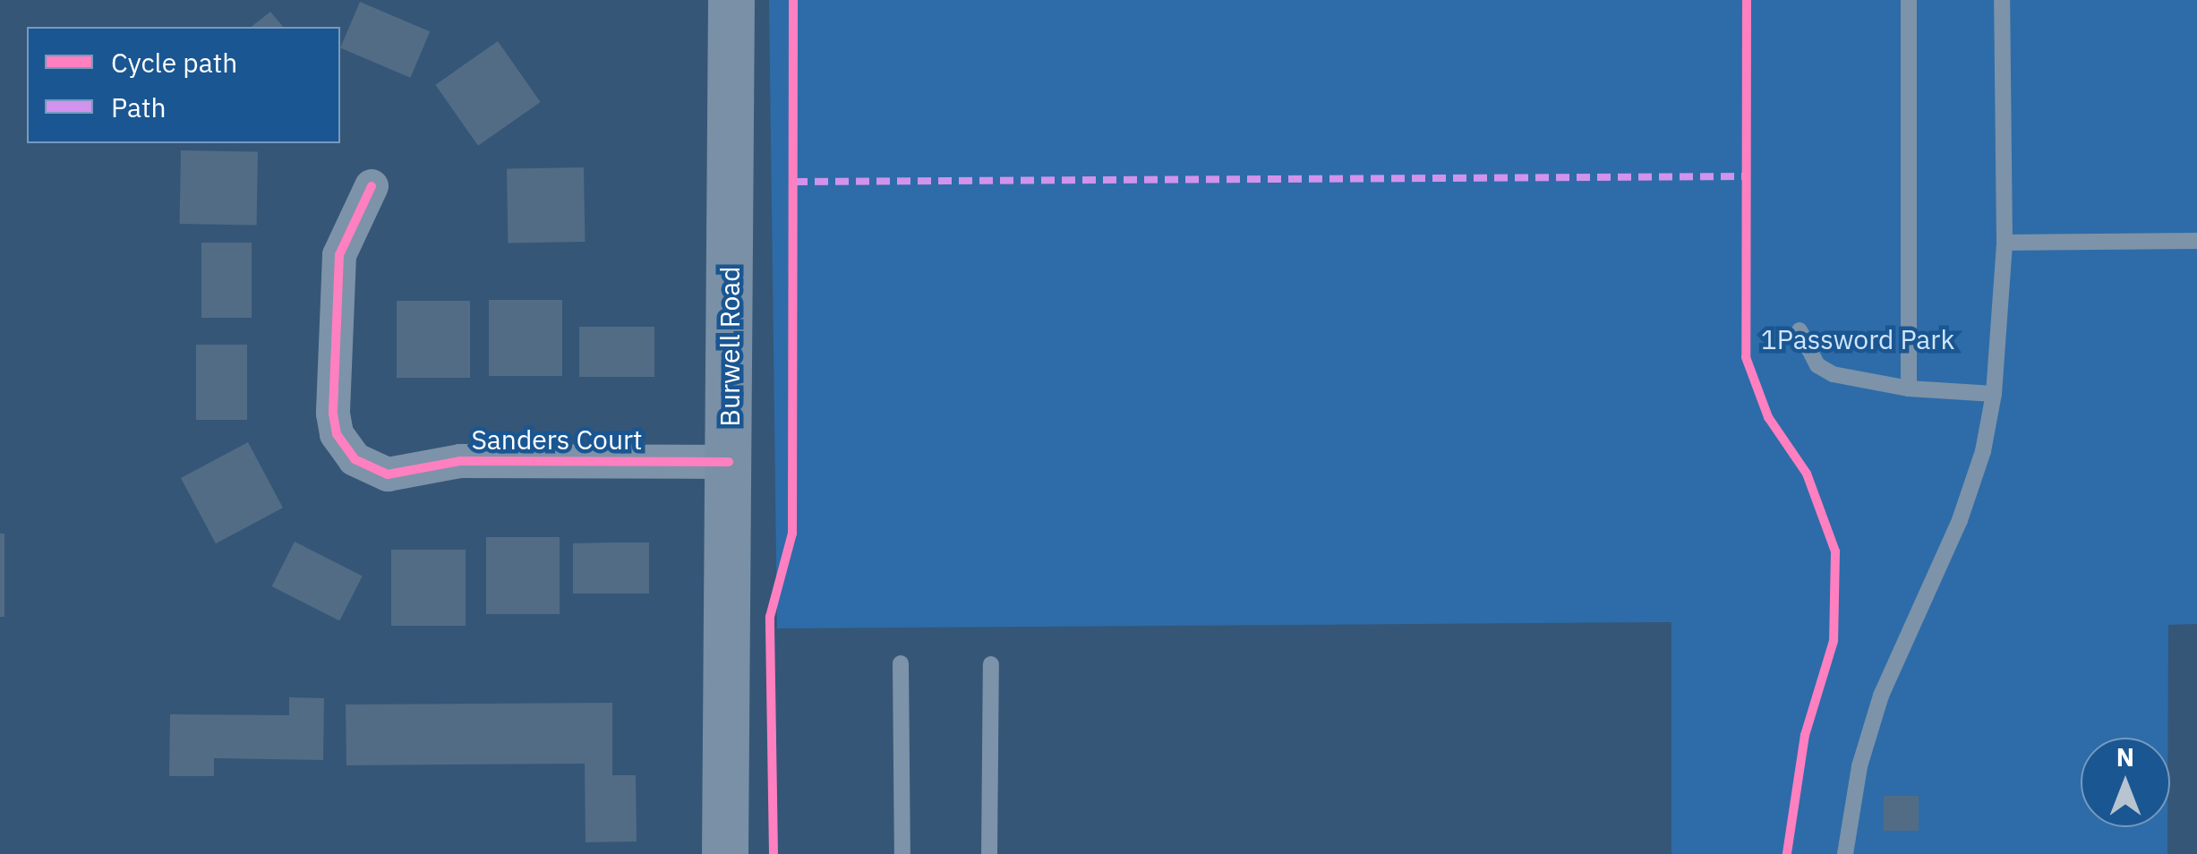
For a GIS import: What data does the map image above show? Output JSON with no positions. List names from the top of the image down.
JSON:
{
  "streets": {
    "main road": ["Burwell Road"],
    "street": ["Sanders Court"]
  },
  "crossings": [
    ["Burwell Road", "Sanders Court"]
  ],
  "parks": ["1Password Park"],
  "legend": ["Cycle path", "Path"],
  "north": "top"
}
